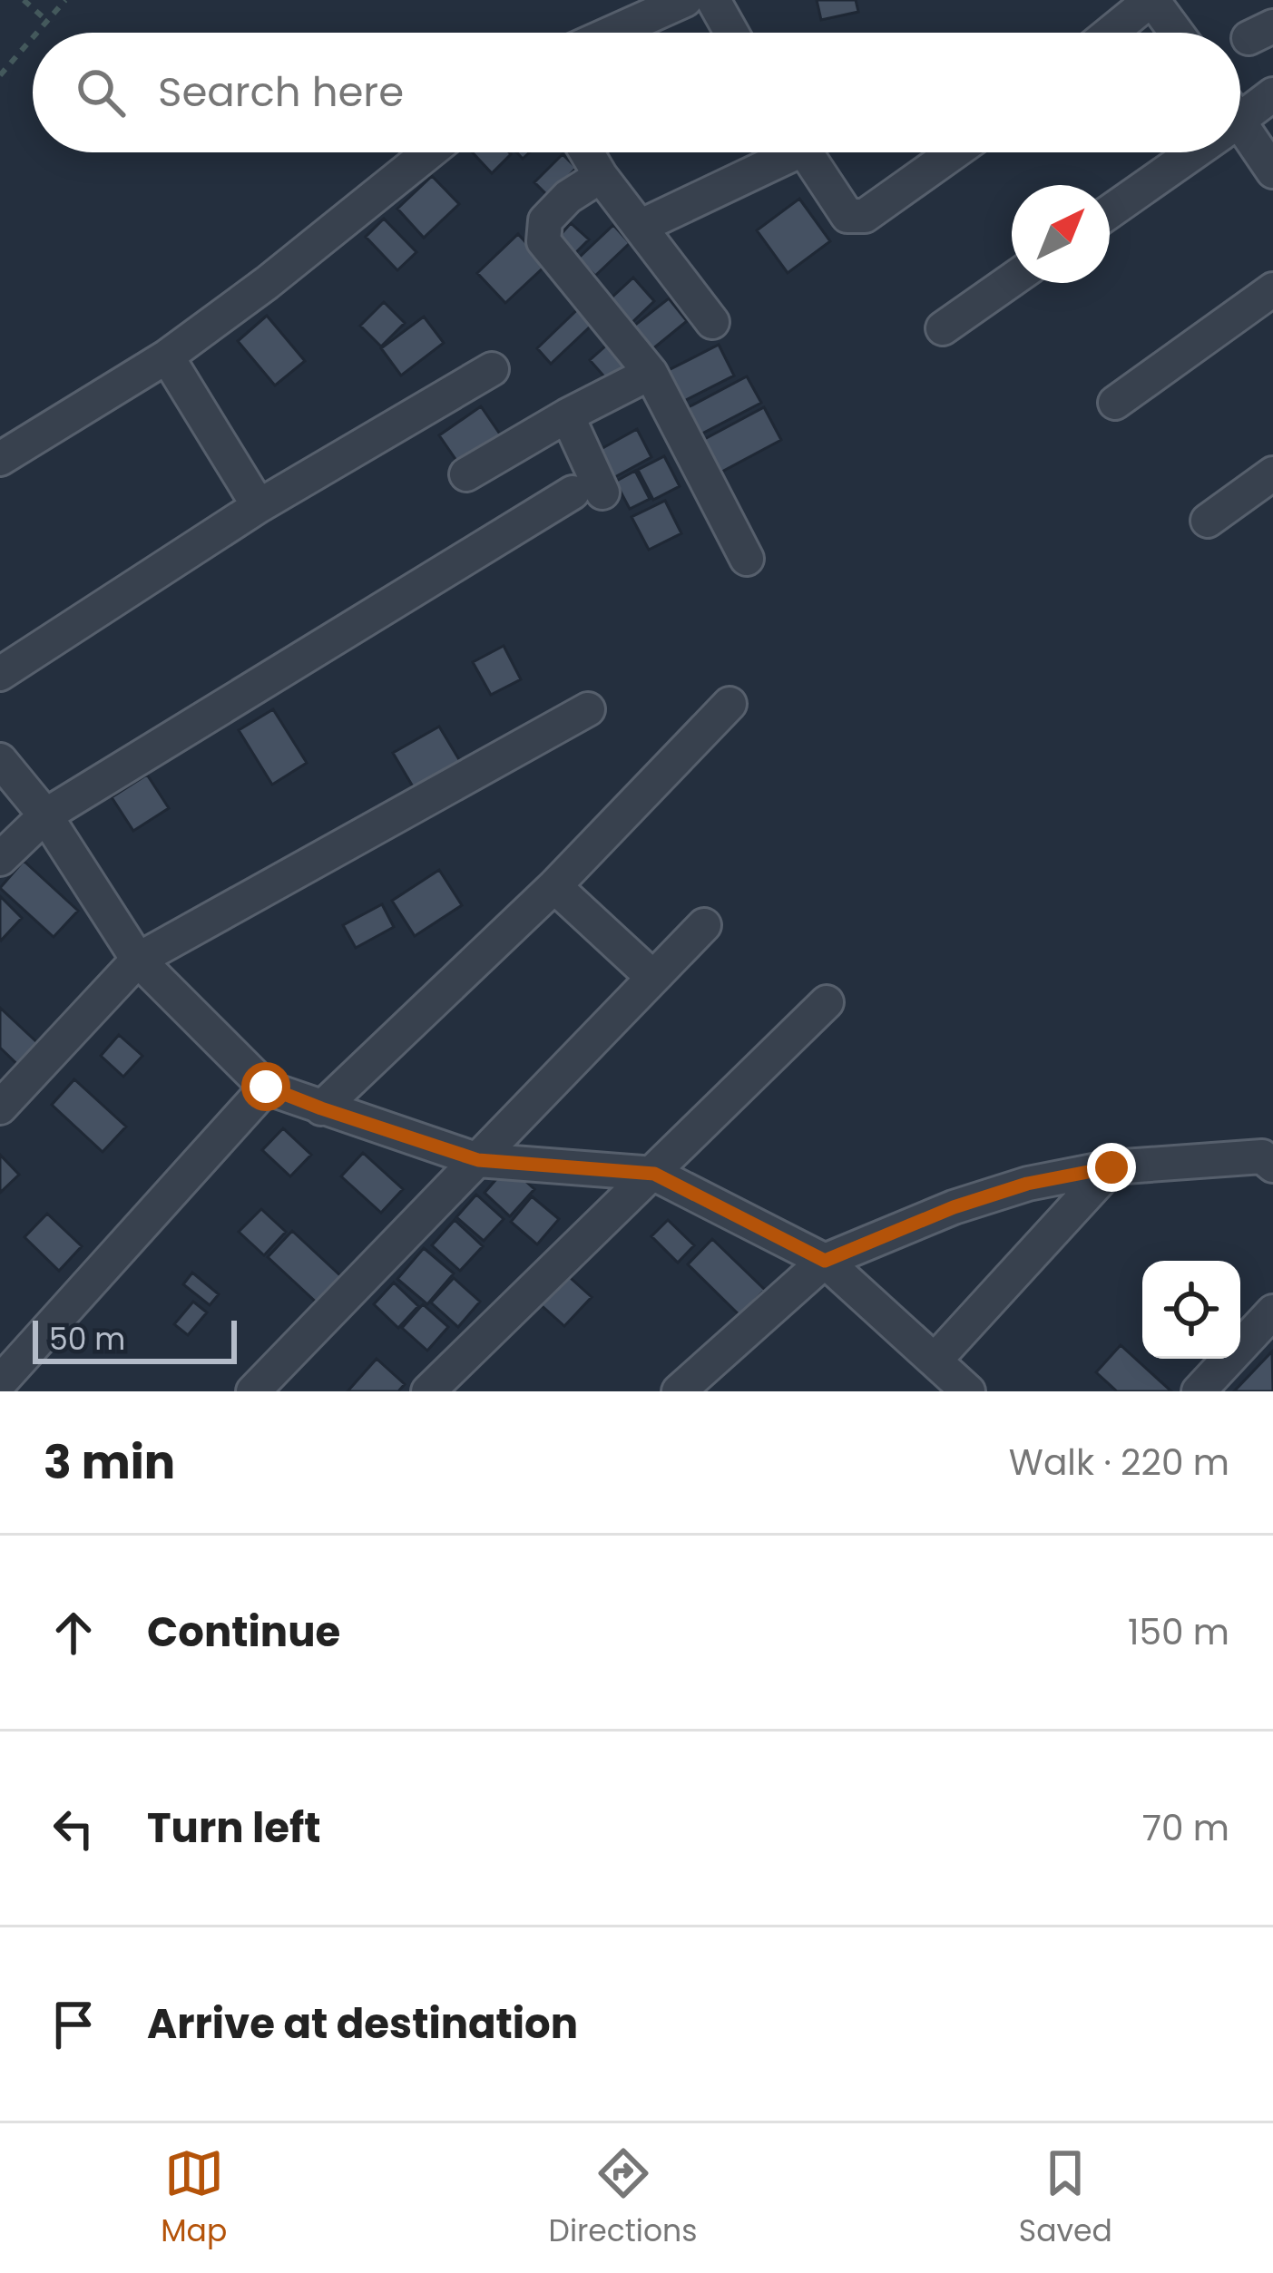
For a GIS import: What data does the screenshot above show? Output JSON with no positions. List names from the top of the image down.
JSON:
{
  "scale_bar": "50 m",
  "north": "top right",
  "page": {
    "search": "Search here",
    "scale": "50 m",
    "heading": ["3 min", "Walk · 220 m"],
    "list": [
      ["Continue", "150 m"],
      ["Turn left", "70 m"],
      "Arrive at destination"
    ],
    "nav": ["Map", "Directions", "Saved"]
  }
}
